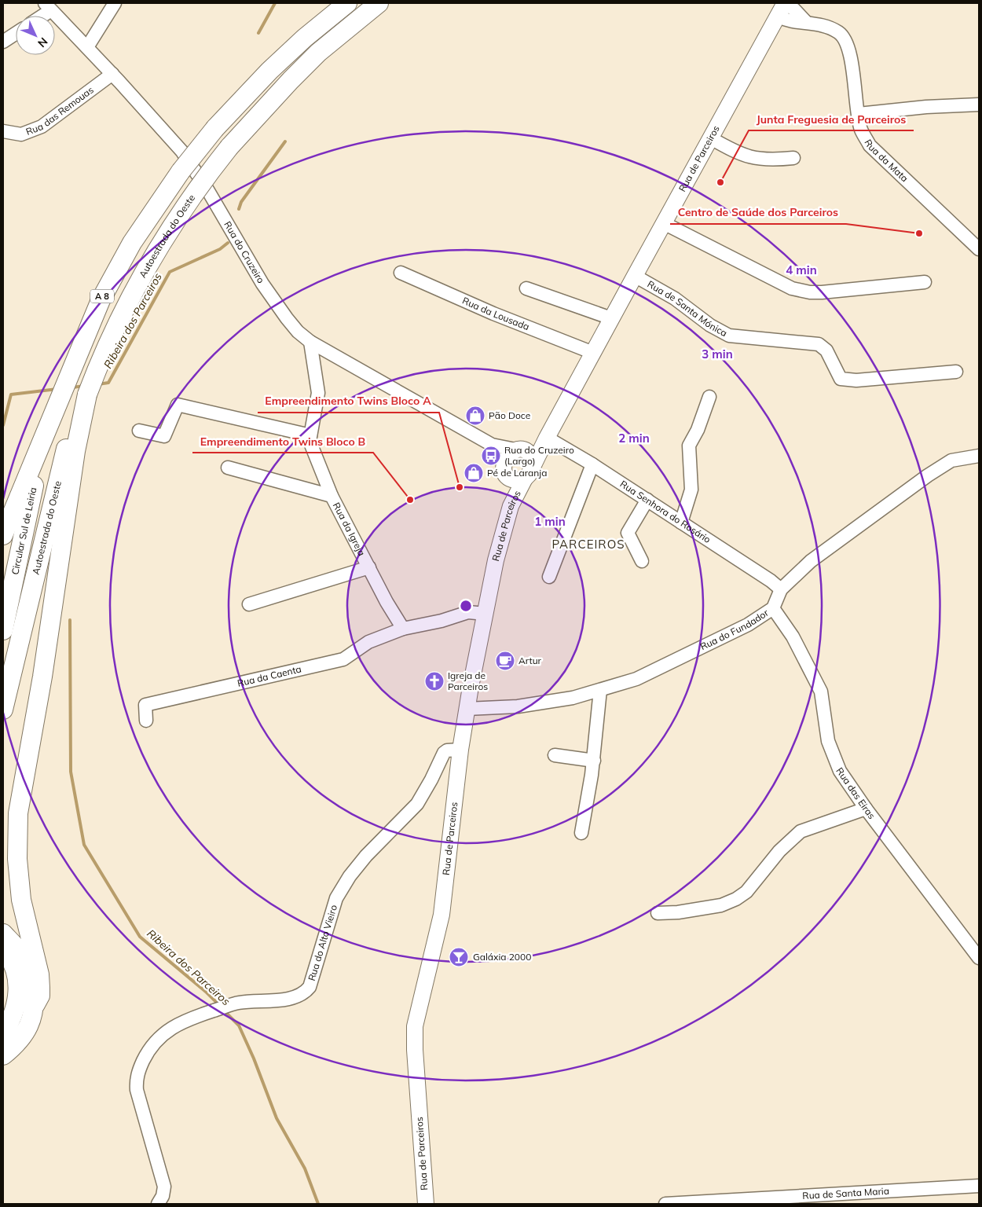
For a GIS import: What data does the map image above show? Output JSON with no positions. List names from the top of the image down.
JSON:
{
  "streets": {
    "highway": ["Autoestrada do Oeste", "A 8", "Circular Sul de Leiria"],
    "main road": ["Rua de Parceiros"],
    "street": [
      "Rua das Remouas",
      "Rua da Mata",
      "Rua do Cruzeiro",
      "Rua de Santa Mónica",
      "Rua da Lousada",
      "Rua Senhora do Rosário",
      "Rua da Igreja",
      "Rua do Fundador",
      "Rua da Caenta",
      "Rua das Eiras",
      "Rua do Alto Vieiro",
      "Rua de Santa Maria"
    ]
  },
  "crossings": [
    ["Rua das Remouas", "Rua do Cruzeiro"],
    ["Rua de Parceiros", "Rua da Mata"],
    ["Rua de Parceiros", "Rua do Cruzeiro"],
    ["Rua de Parceiros", "Rua de Santa Mónica"],
    ["Rua de Parceiros", "Rua da Lousada"],
    ["Rua de Parceiros", "Rua Senhora do Rosário"],
    ["Rua de Parceiros", "Rua do Fundador"],
    ["Rua de Parceiros", "Rua do Alto Vieiro"],
    ["Rua do Cruzeiro", "Rua da Igreja"],
    ["A 8", "Circular Sul de Leiria"],
    ["Rua Senhora do Rosário", "Rua do Fundador"],
    ["Rua da Igreja", "Rua da Caenta"],
    ["Rua do Fundador", "Rua das Eiras"]
  ],
  "districts": ["PARCEIROS"],
  "water": ["Ribeira dos Parceiros"],
  "places": {
    "other": [
      "Junta Freguesia de Parceiros",
      "Centro de Saúde dos Parceiros",
      "Empreendimento Twins Bloco A",
      "Empreendimento Twins Bloco B"
    ],
    "shop": ["Pão Doce", "Pé de Laranja"],
    "bus stop": ["Rua do Cruzeiro (Largo)"],
    "cafe": ["Artur"],
    "church": ["Igreja de Parceiros"],
    "bar": ["Galáxia 2000"]
  },
  "north": "bottom right",
  "rings": [
    "4 min",
    "3 min",
    "2 min",
    "1 min"
  ]
}
